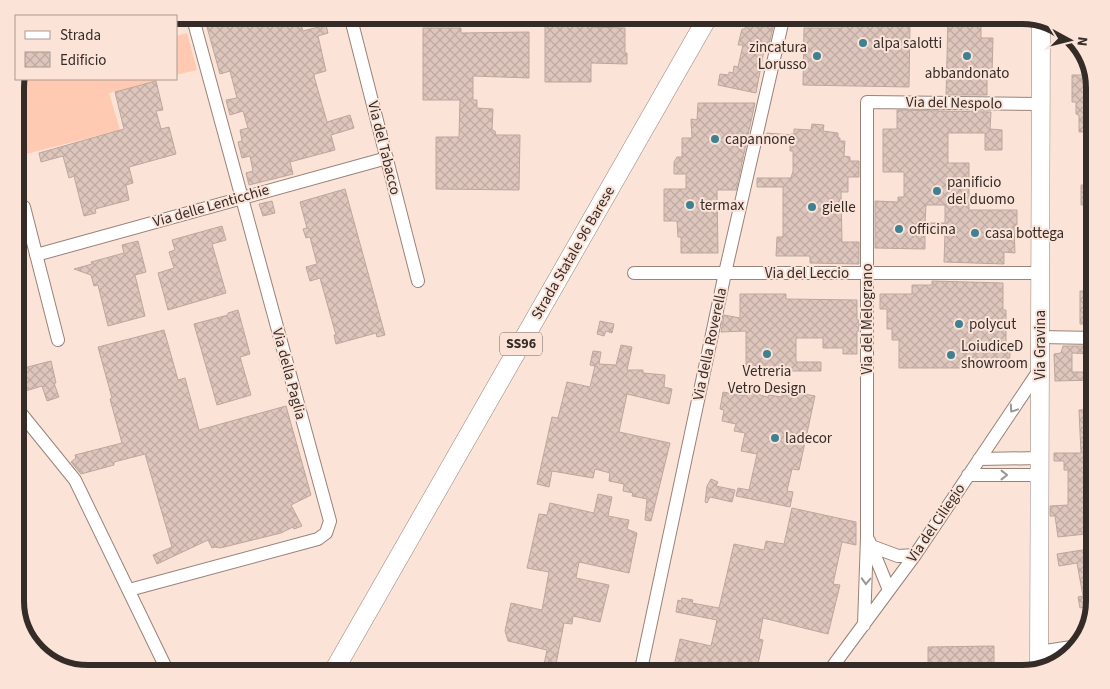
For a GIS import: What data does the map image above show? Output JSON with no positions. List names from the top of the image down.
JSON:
{
  "streets": {
    "main road": ["Strada Statale 96 Barese", "SS96", "Via Gravina"],
    "street": [
      "Via del Nespolo",
      "Via del Tabacco",
      "Via delle Lenticchie",
      "Via del Leccio",
      "Via del Melograno",
      "Via della Roverella",
      "Via della Paglia",
      "Via del Ciliegio"
    ]
  },
  "crossings": [
    ["Via del Nespolo", "Via del Melograno"],
    ["Via del Nespolo", "Via Gravina"],
    ["Via del Tabacco", "Via delle Lenticchie"],
    ["Via delle Lenticchie", "Via della Paglia"],
    ["Via del Leccio", "Via del Melograno"],
    ["Via del Leccio", "Via della Roverella"],
    ["Via del Leccio", "Via Gravina"],
    ["Via del Melograno", "Via del Ciliegio"],
    ["Via Gravina", "Via del Ciliegio"]
  ],
  "places": [
    "alpa salotti",
    "zincatura Lorusso",
    "abbandonato",
    "capannone",
    "panificio del duomo",
    "termax",
    "gielle",
    "officina",
    "casa bottega",
    "polycut",
    "Vetreria Vetro Design",
    "LoiudiceD showroom",
    "ladecor"
  ],
  "legend": ["Strada", "Edificio"],
  "north": "right"
}
